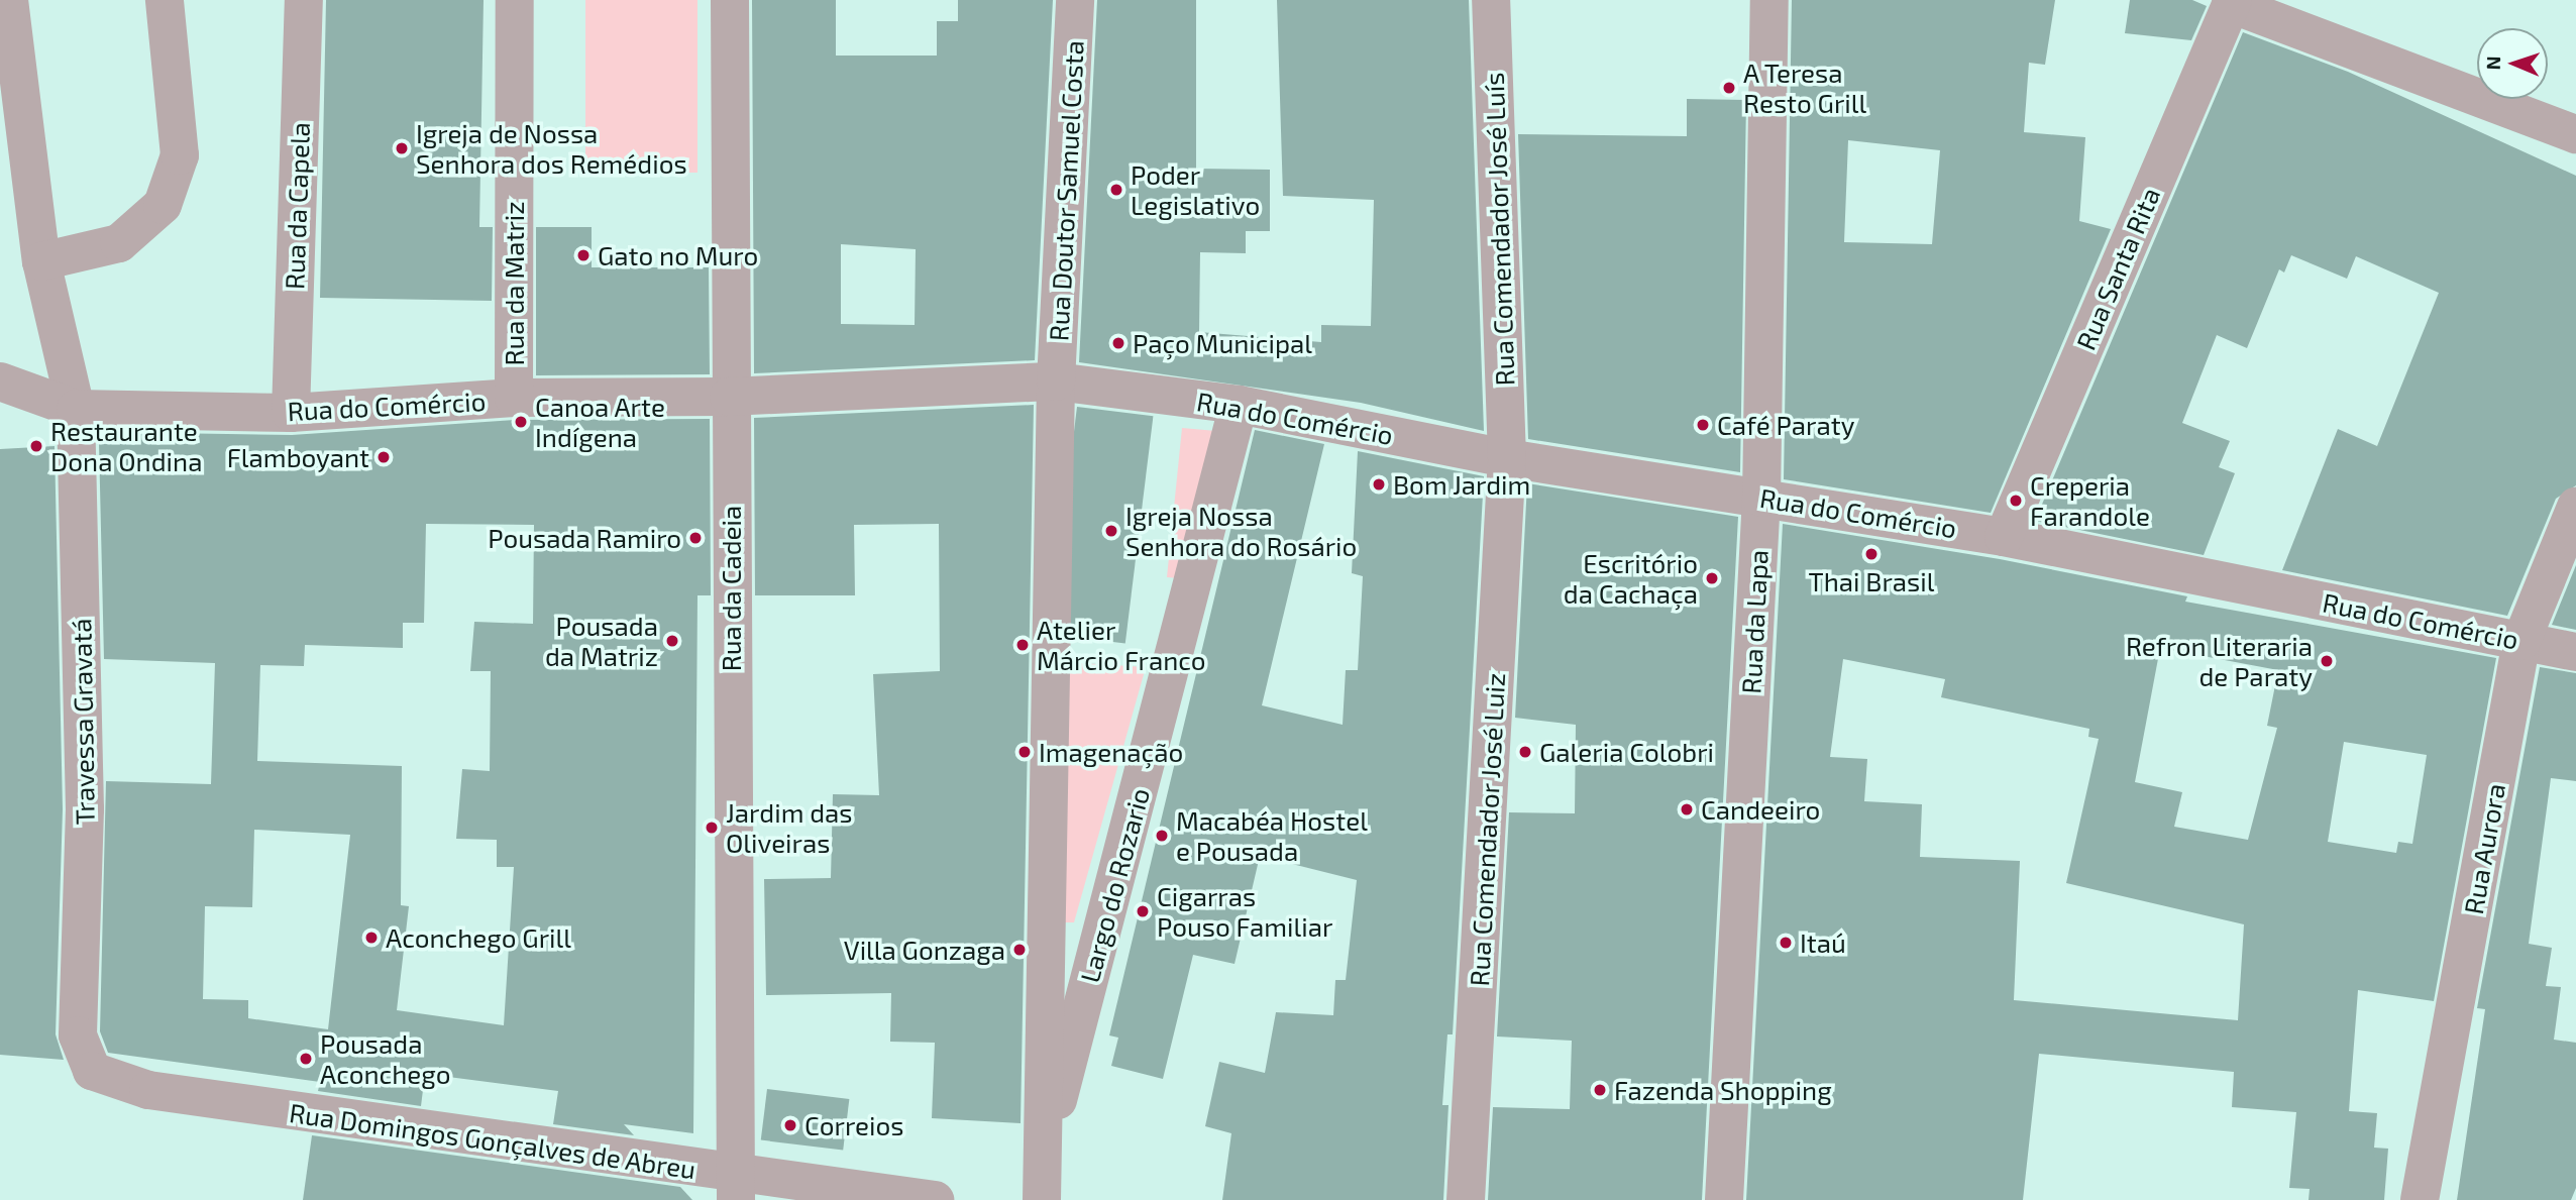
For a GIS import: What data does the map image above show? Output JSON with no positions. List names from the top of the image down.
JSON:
{
  "streets": {
    "street": [
      "Rua Doutor Samuel Costa",
      "Rua da Capela",
      "Rua Comendador José Luís",
      "Rua Santa Rita",
      "Rua da Matriz",
      "Rua do Comércio",
      "Rua da Cadeia",
      "Rua da Lapa",
      "Travessa Gravatá",
      "Rua Comendador José Luiz",
      "Rua Aurora",
      "Largo do Rozario",
      "Rua Domingos Gonçalves de Abreu"
    ]
  },
  "crossings": [
    ["Rua Doutor Samuel Costa", "Rua do Comércio"],
    ["Rua Doutor Samuel Costa", "Largo do Rozario"],
    ["Rua da Capela", "Rua do Comércio"],
    ["Rua Comendador José Luís", "Rua do Comércio"],
    ["Rua Comendador José Luís", "Rua Comendador José Luiz"],
    ["Rua Santa Rita", "Rua do Comércio"],
    ["Rua da Matriz", "Rua do Comércio"],
    ["Rua do Comércio", "Rua da Cadeia"],
    ["Rua do Comércio", "Rua da Lapa"],
    ["Rua do Comércio", "Travessa Gravatá"],
    ["Rua do Comércio", "Rua Comendador José Luiz"],
    ["Rua do Comércio", "Rua Aurora"],
    ["Rua do Comércio", "Largo do Rozario"],
    ["Rua da Cadeia", "Rua Domingos Gonçalves de Abreu"],
    ["Travessa Gravatá", "Rua Domingos Gonçalves de Abreu"]
  ],
  "places": [
    "A Teresa Resto Grill",
    "Igreja de Nossa Senhora dos Remédios",
    "Poder Legislativo",
    "Gato no Muro",
    "Paço Municipal",
    "Canoa Arte Indígena",
    "Café Paraty",
    "Restaurante Dona Ondina",
    "Flamboyant",
    "Bom Jardim",
    "Creperia Farandole",
    "Igreja Nossa Senhora do Rosário",
    "Pousada Ramiro",
    "Thai Brasil",
    "Escritório da Cachaça",
    "Pousada da Matriz",
    "Atelier Márcio Franco",
    "Refron Literaria de Paraty",
    "Imagenação",
    "Galeria Colobri",
    "Candeeiro",
    "Jardim das Oliveiras",
    "Macabéa Hostel e Pousada",
    "Cigarras Pouso Familiar",
    "Aconchego Grill",
    "Itaú",
    "Villa Gonzaga",
    "Pousada Aconchego",
    "Fazenda Shopping",
    "Correios"
  ],
  "north": "left"
}
